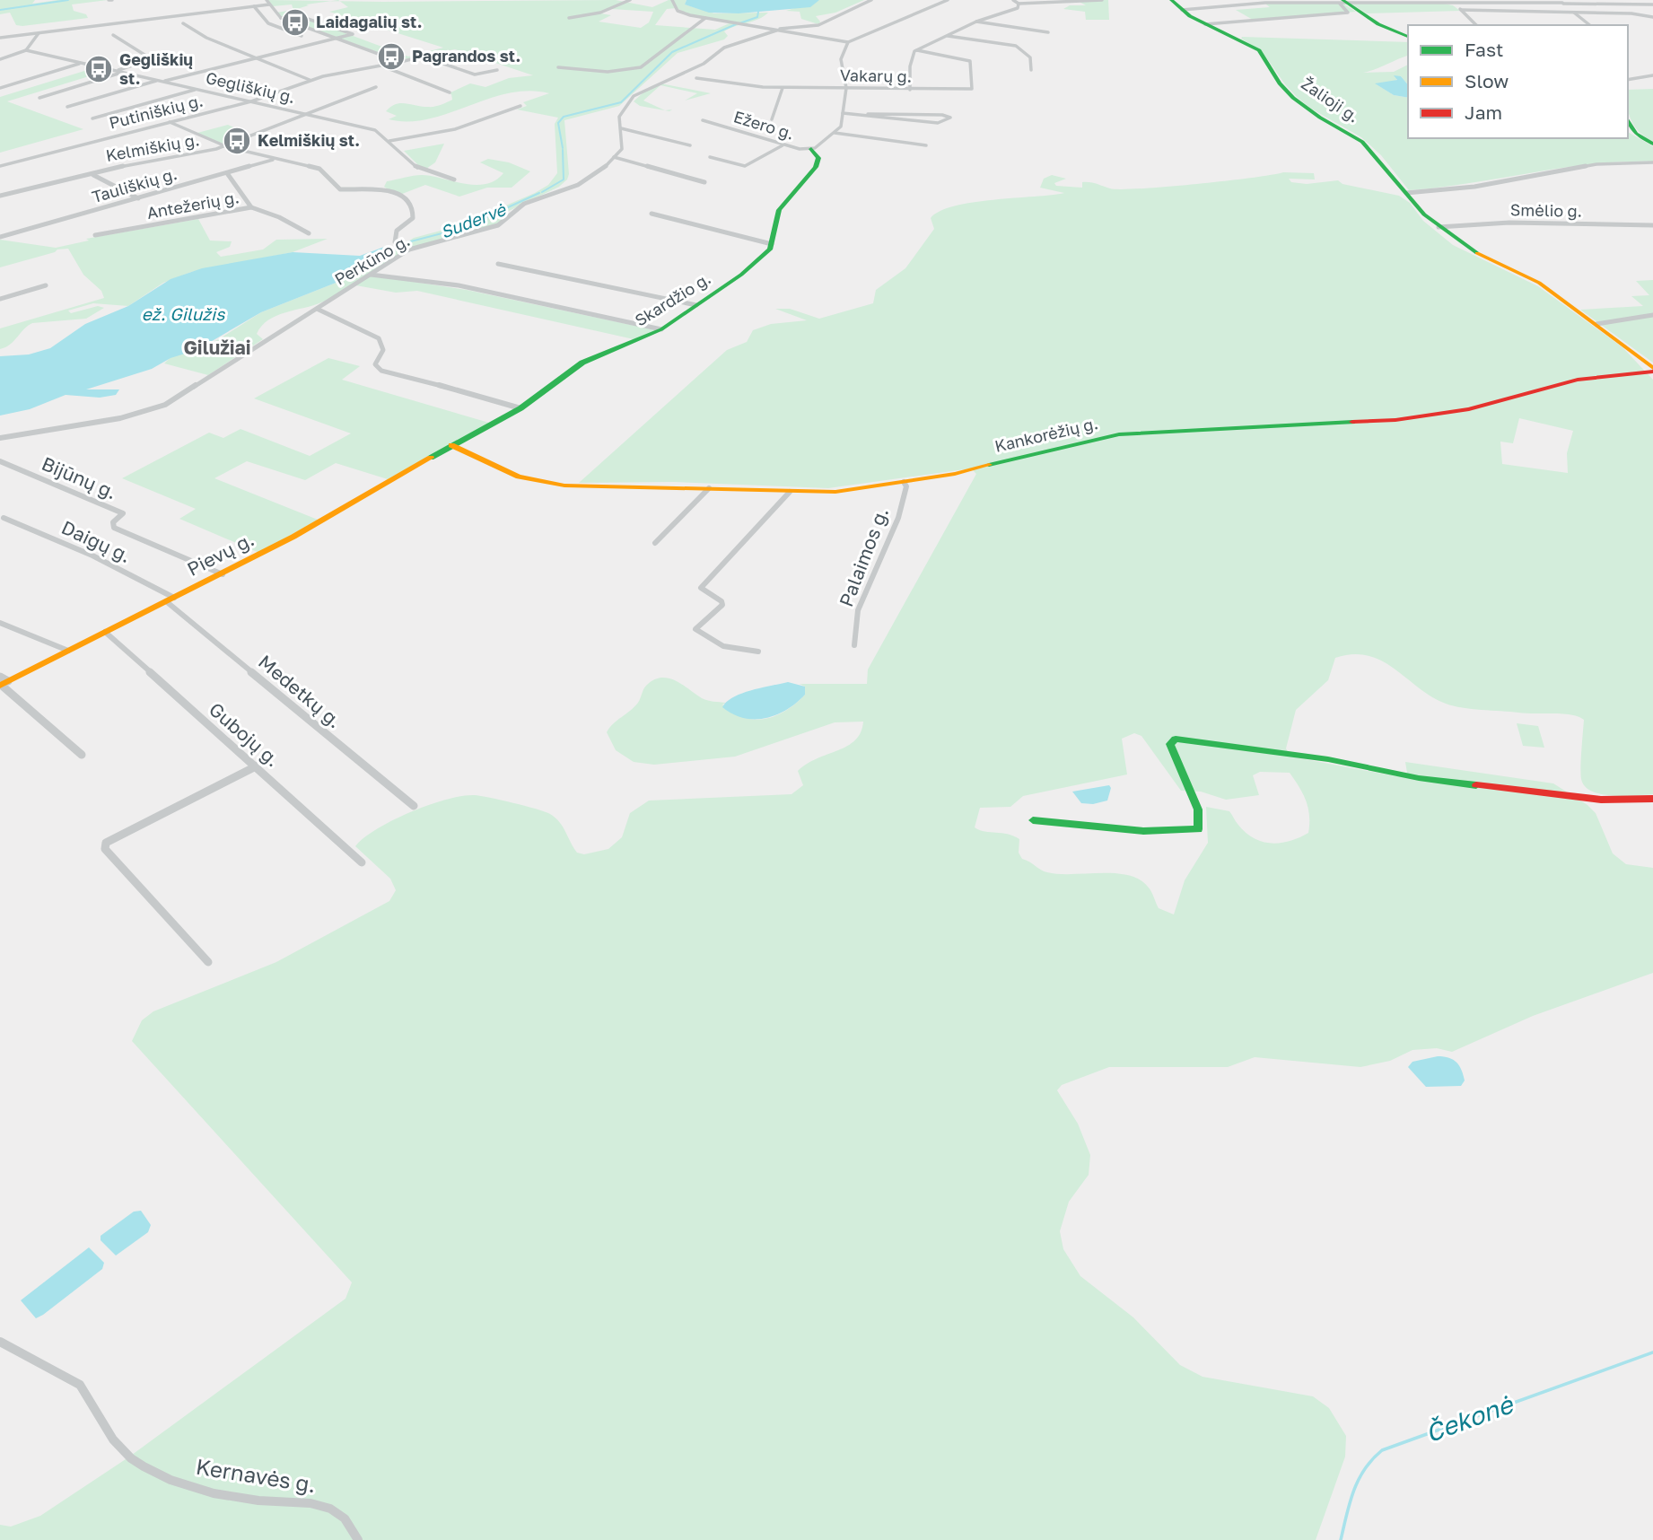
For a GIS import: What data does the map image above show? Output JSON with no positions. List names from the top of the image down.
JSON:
{
  "streets": {
    "street": [
      "Vakarų g.",
      "Gegliškių g.",
      "Žalioji g.",
      "Putiniškių g.",
      "Ežero g.",
      "Kelmiškių g.",
      "Tauliškių g.",
      "Antežerių g.",
      "Smėlio g.",
      "Perkūno g.",
      "Skardžio g.",
      "Kankorėžių g.",
      "Bijūnų g.",
      "Daigų g.",
      "Pievų g.",
      "Palaimos g.",
      "Medetkų g.",
      "Gubojų g.",
      "Kernavės g."
    ]
  },
  "crossings": [
    ["Gegliškių g.", "Putiniškių g."],
    ["Gegliškių g.", "Kelmiškių g."],
    ["Žalioji g.", "Smėlio g."],
    ["Žalioji g.", "Kankorėžių g."],
    ["Tauliškių g.", "Antežerių g."],
    ["Skardžio g.", "Kankorėžių g."],
    ["Skardžio g.", "Pievų g."],
    ["Kankorėžių g.", "Pievų g."],
    ["Kankorėžių g.", "Palaimos g."],
    ["Bijūnų g.", "Pievų g."],
    ["Daigų g.", "Pievų g."],
    ["Daigų g.", "Medetkų g."],
    ["Pievų g.", "Medetkų g."],
    ["Pievų g.", "Gubojų g."]
  ],
  "districts": ["Gilužiai"],
  "water": ["Sudervė", "ež. Gilužis", "Čekonė"],
  "places": {
    "bus stop": [
      "Laidagalių st.",
      "Pagrandos st.",
      "Gegliškių st.",
      "Kelmiškių st."
    ]
  },
  "legend": ["Fast", "Slow", "Jam"]
}
